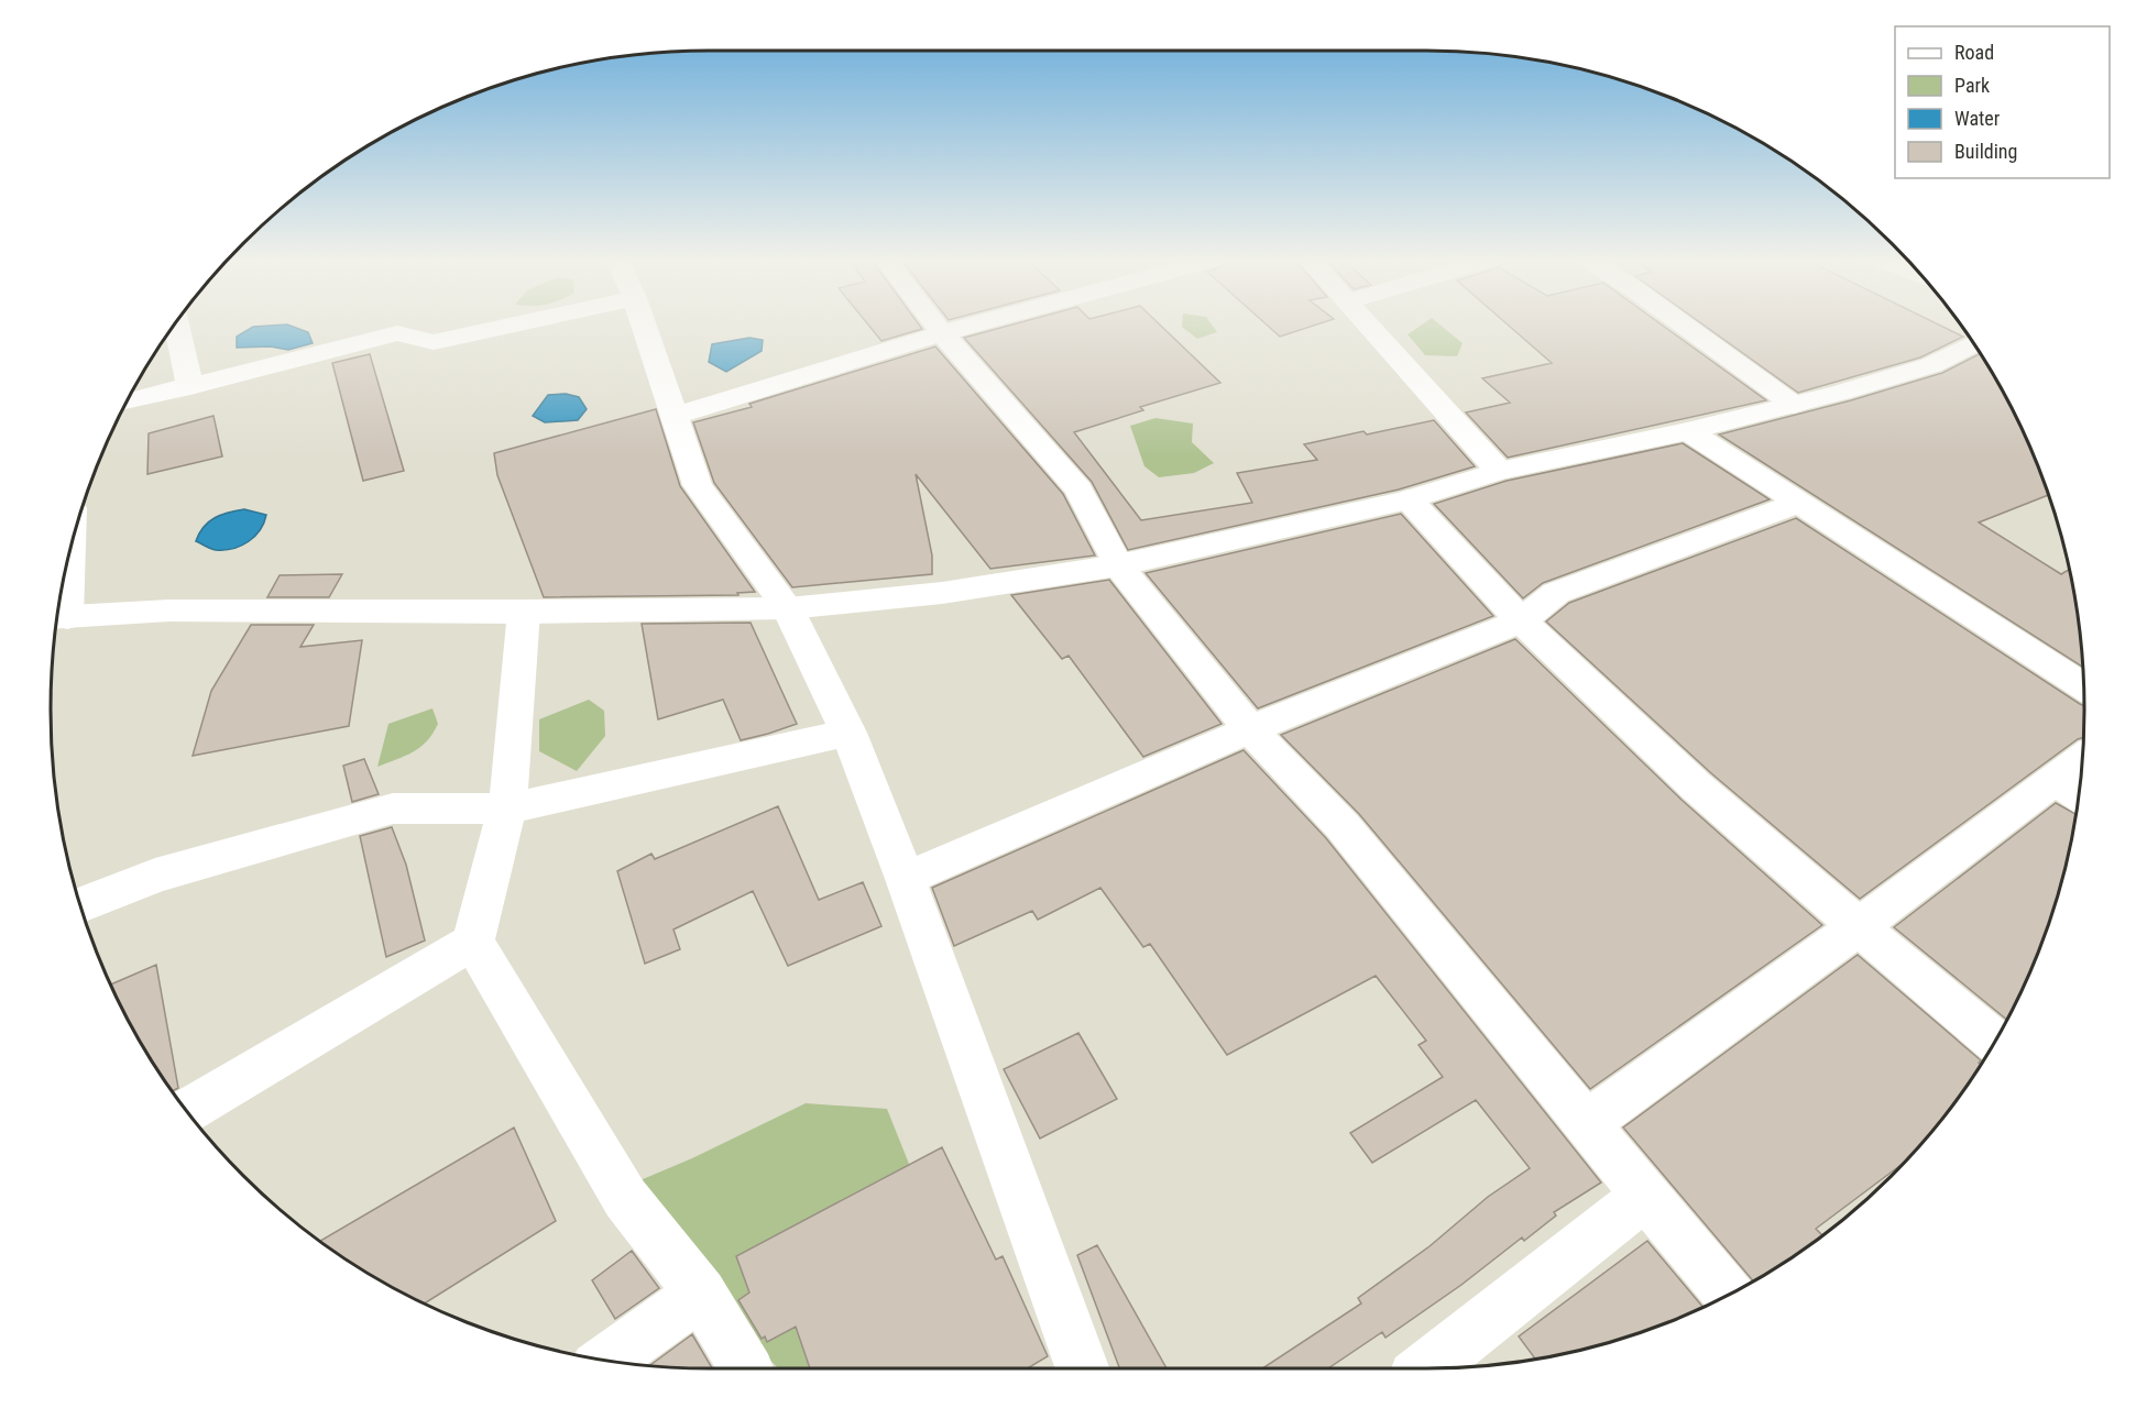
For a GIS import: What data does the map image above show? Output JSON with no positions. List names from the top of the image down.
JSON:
{
  "legend": [
    "Road",
    "Park",
    "Water",
    "Building"
  ]
}
